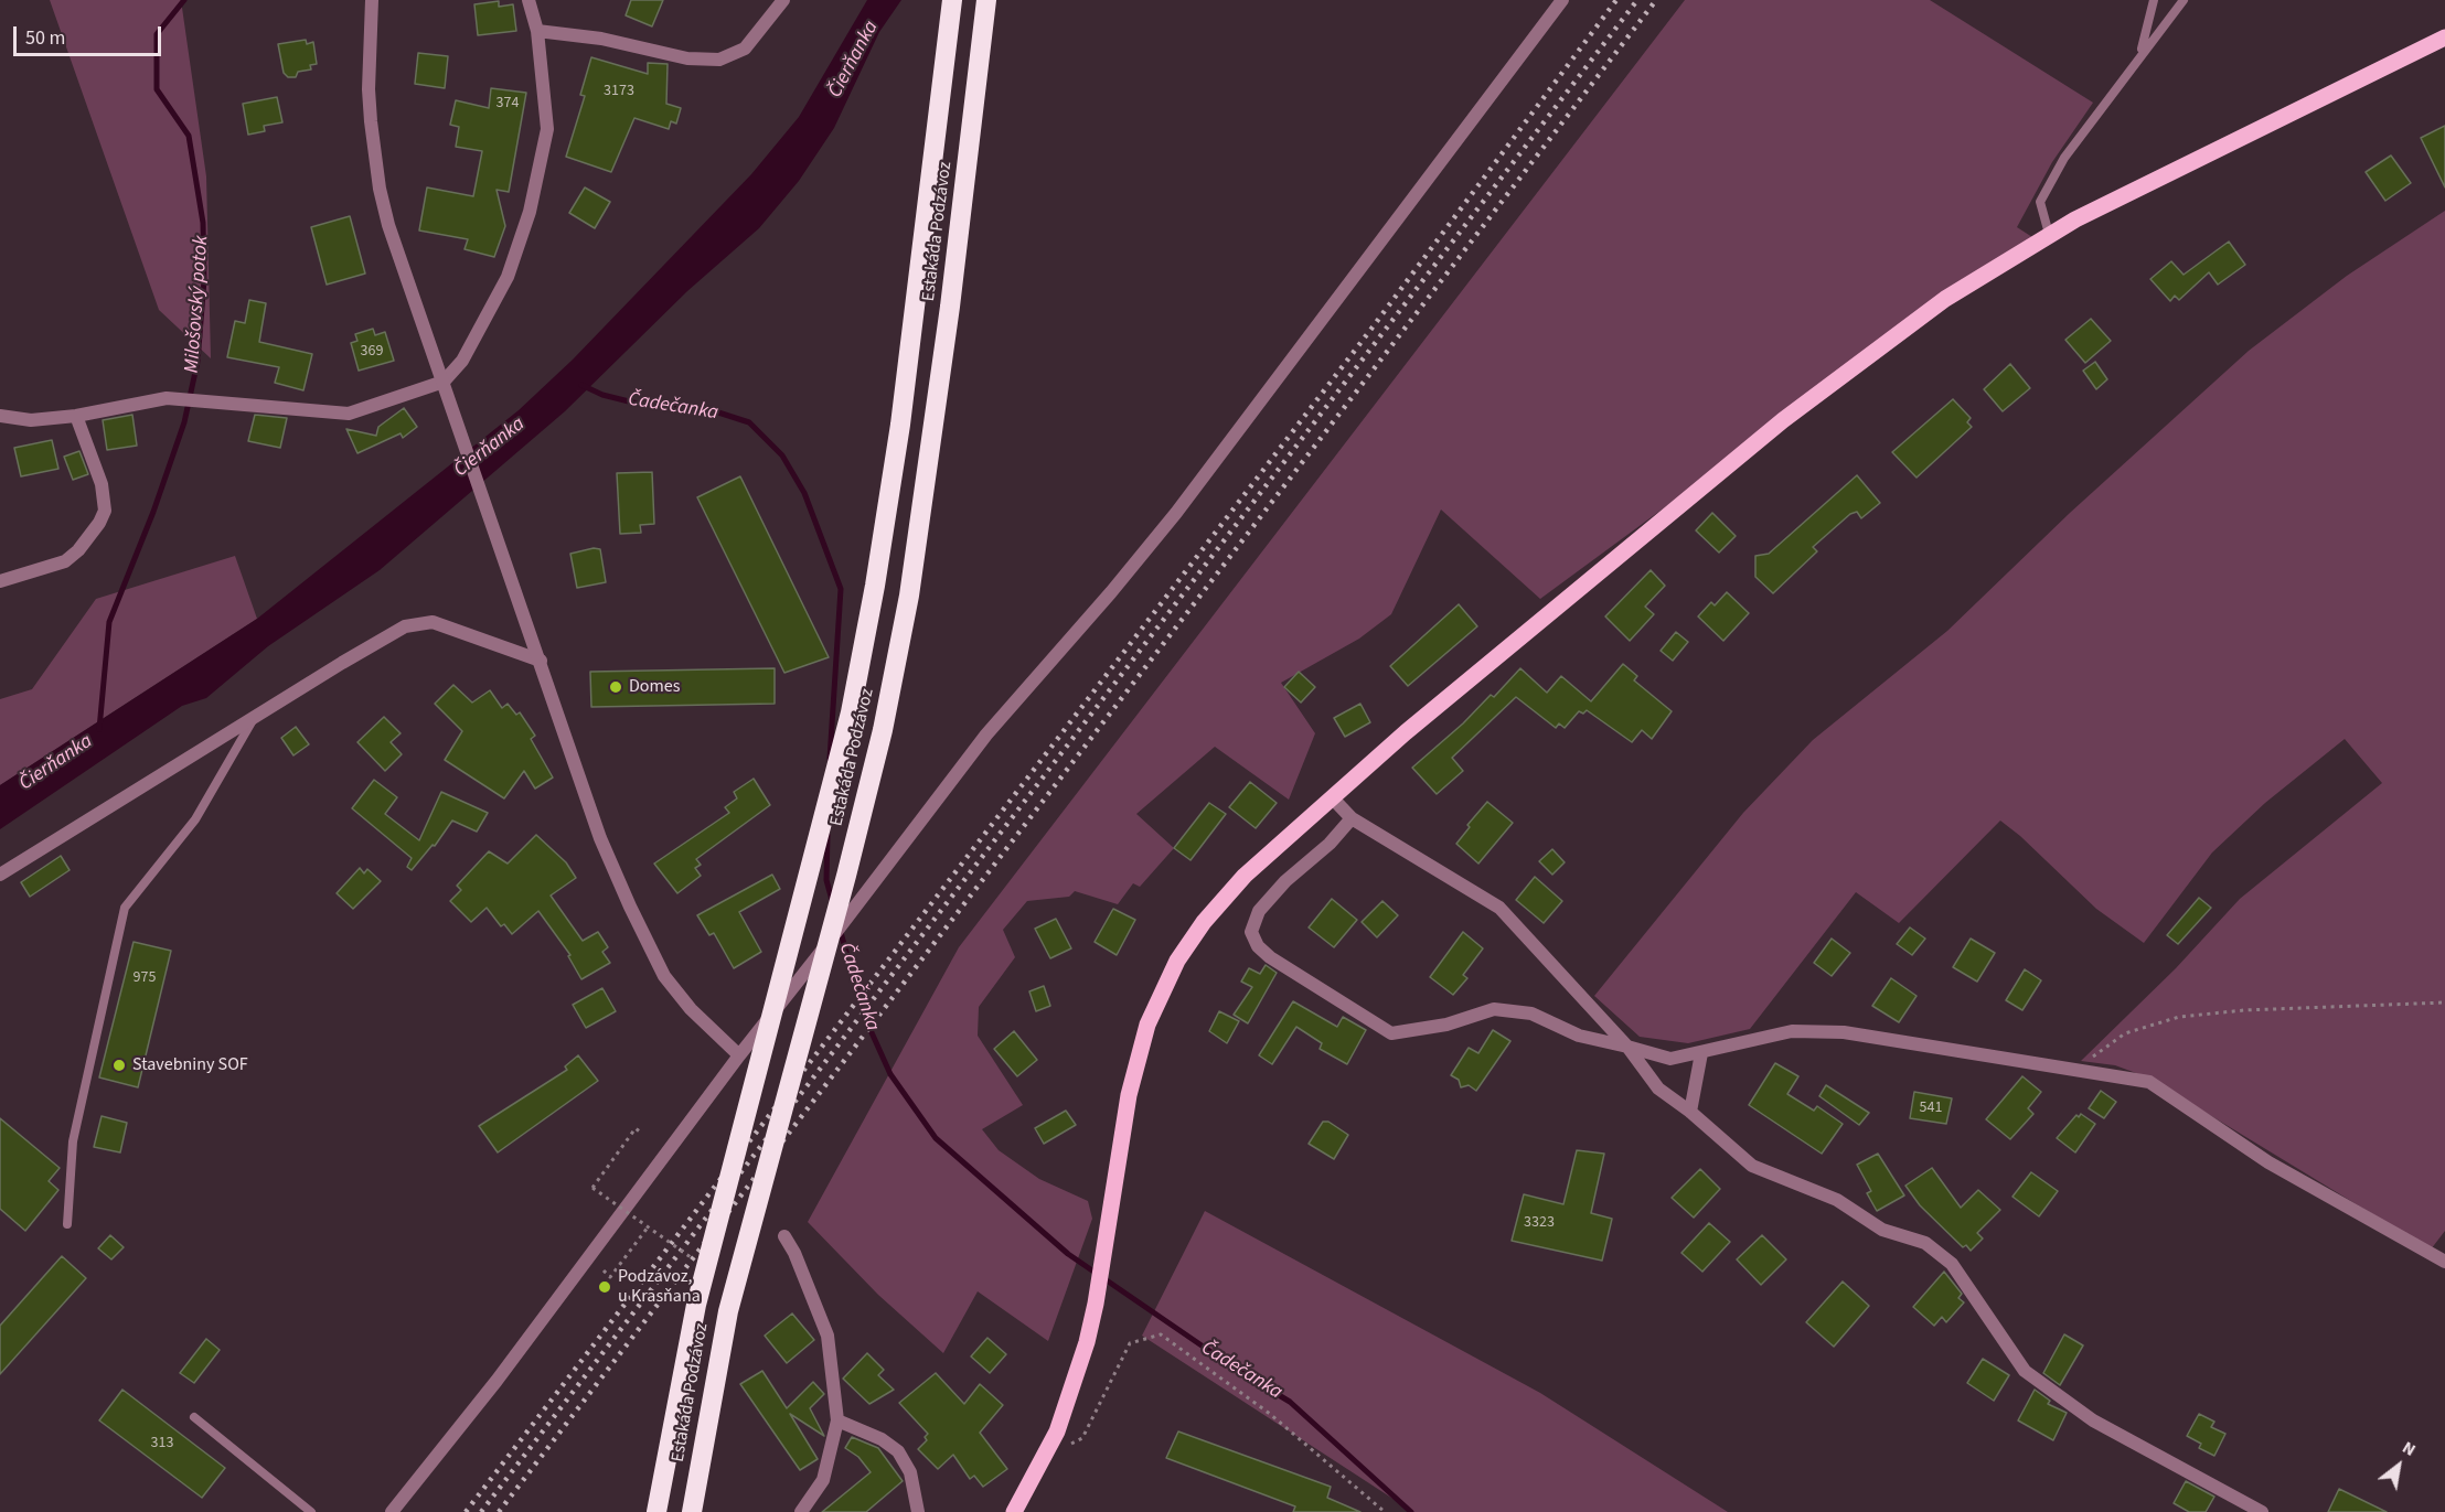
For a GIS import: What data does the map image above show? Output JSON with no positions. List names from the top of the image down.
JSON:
{
  "streets": {
    "highway": ["Estakáda Podzávoz"]
  },
  "water": ["Čierňanka", "Milošovský potok", "Čadečanka"],
  "places": ["Domes", "Stavebniny SOF", "Podzávoz, u Krasňana"],
  "house_numbers": [
    "3173",
    "374",
    "369",
    "975",
    "541",
    "3323",
    "313"
  ],
  "scale_bar": "50 m",
  "north": "top right"
}
